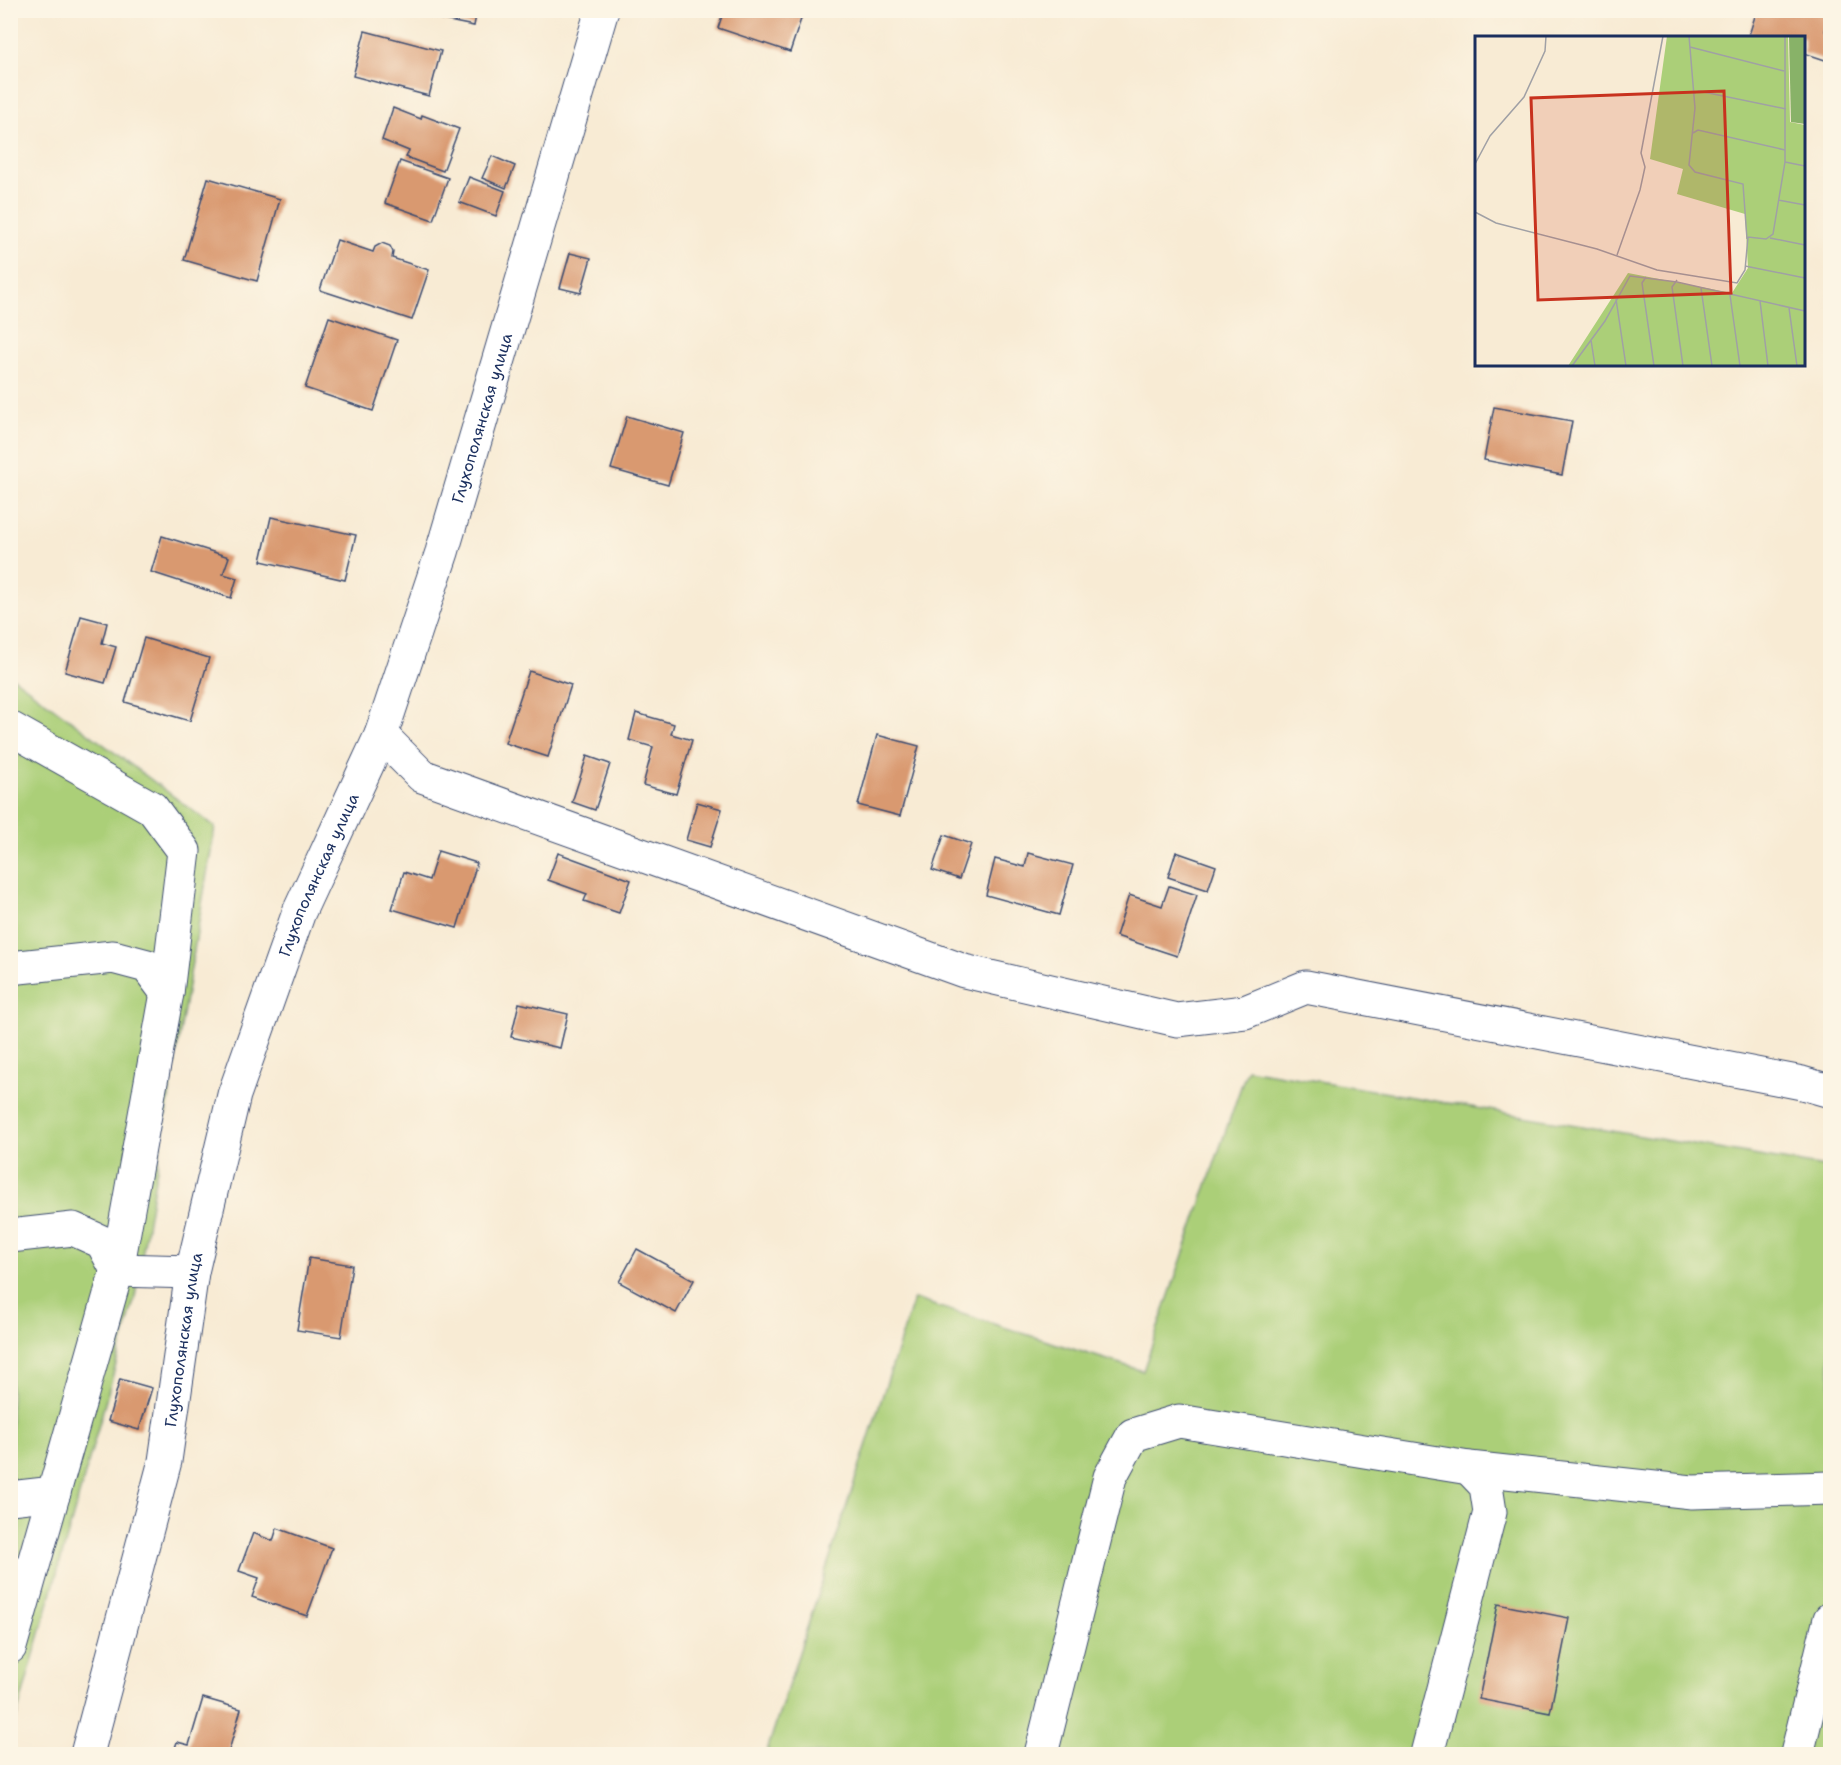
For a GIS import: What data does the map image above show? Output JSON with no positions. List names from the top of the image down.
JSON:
{
  "streets": {
    "street": ["Глухополянская улица"]
  }
}
